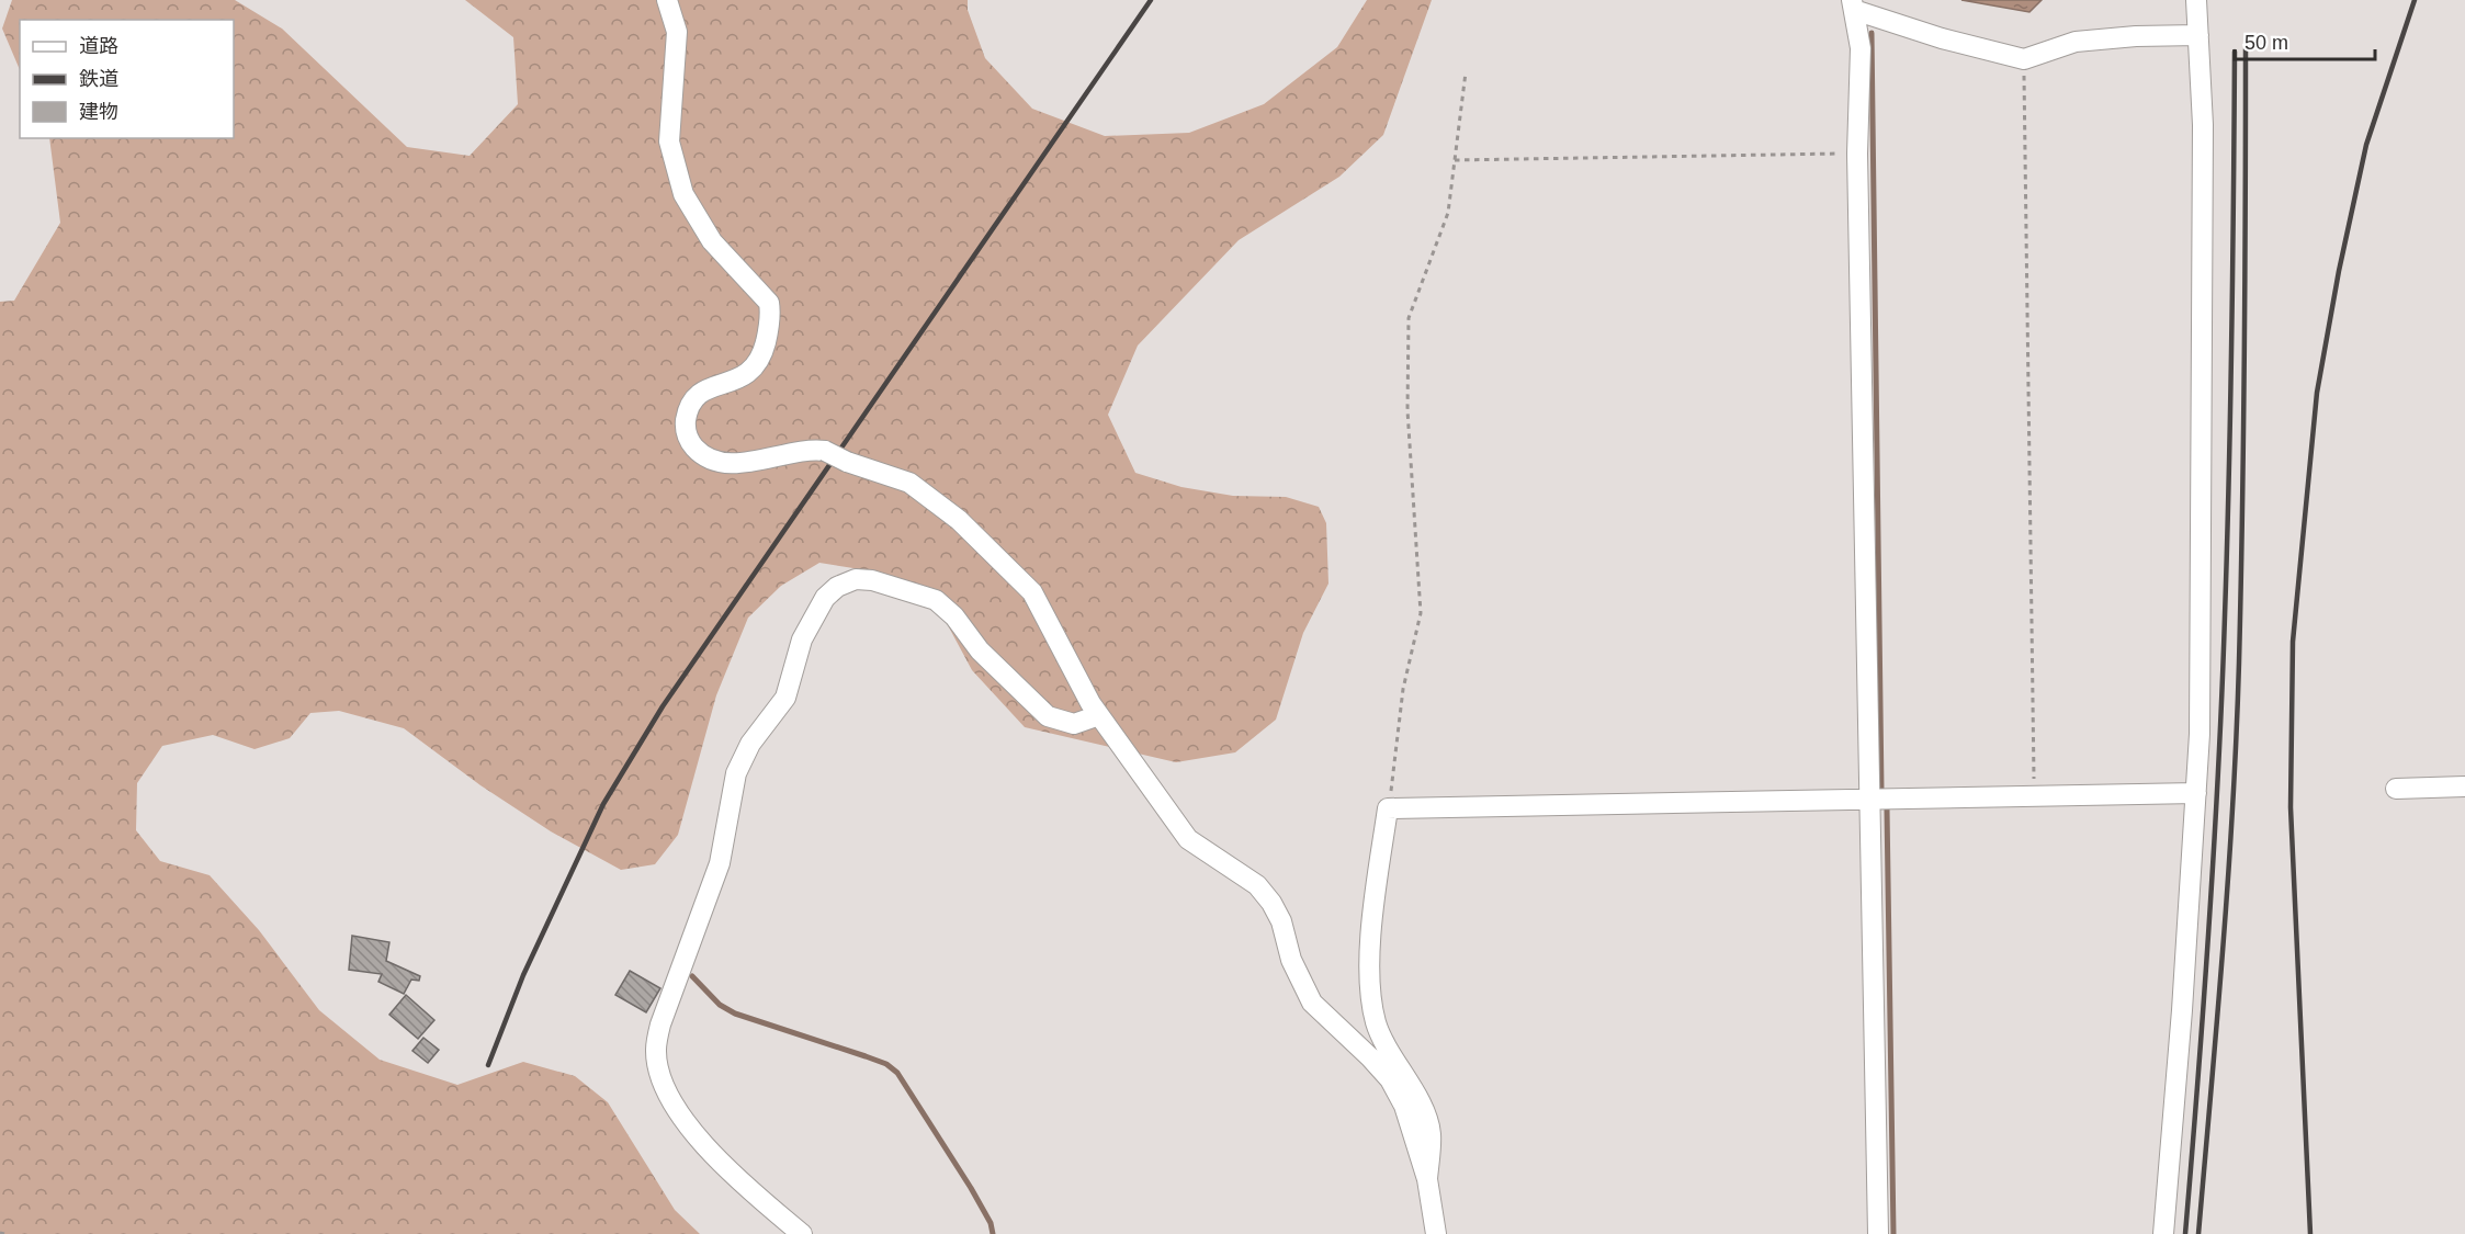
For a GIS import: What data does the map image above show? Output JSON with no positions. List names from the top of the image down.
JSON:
{
  "legend": ["道路", "鉄道", "建物"],
  "scale_bar": "50 m"
}
